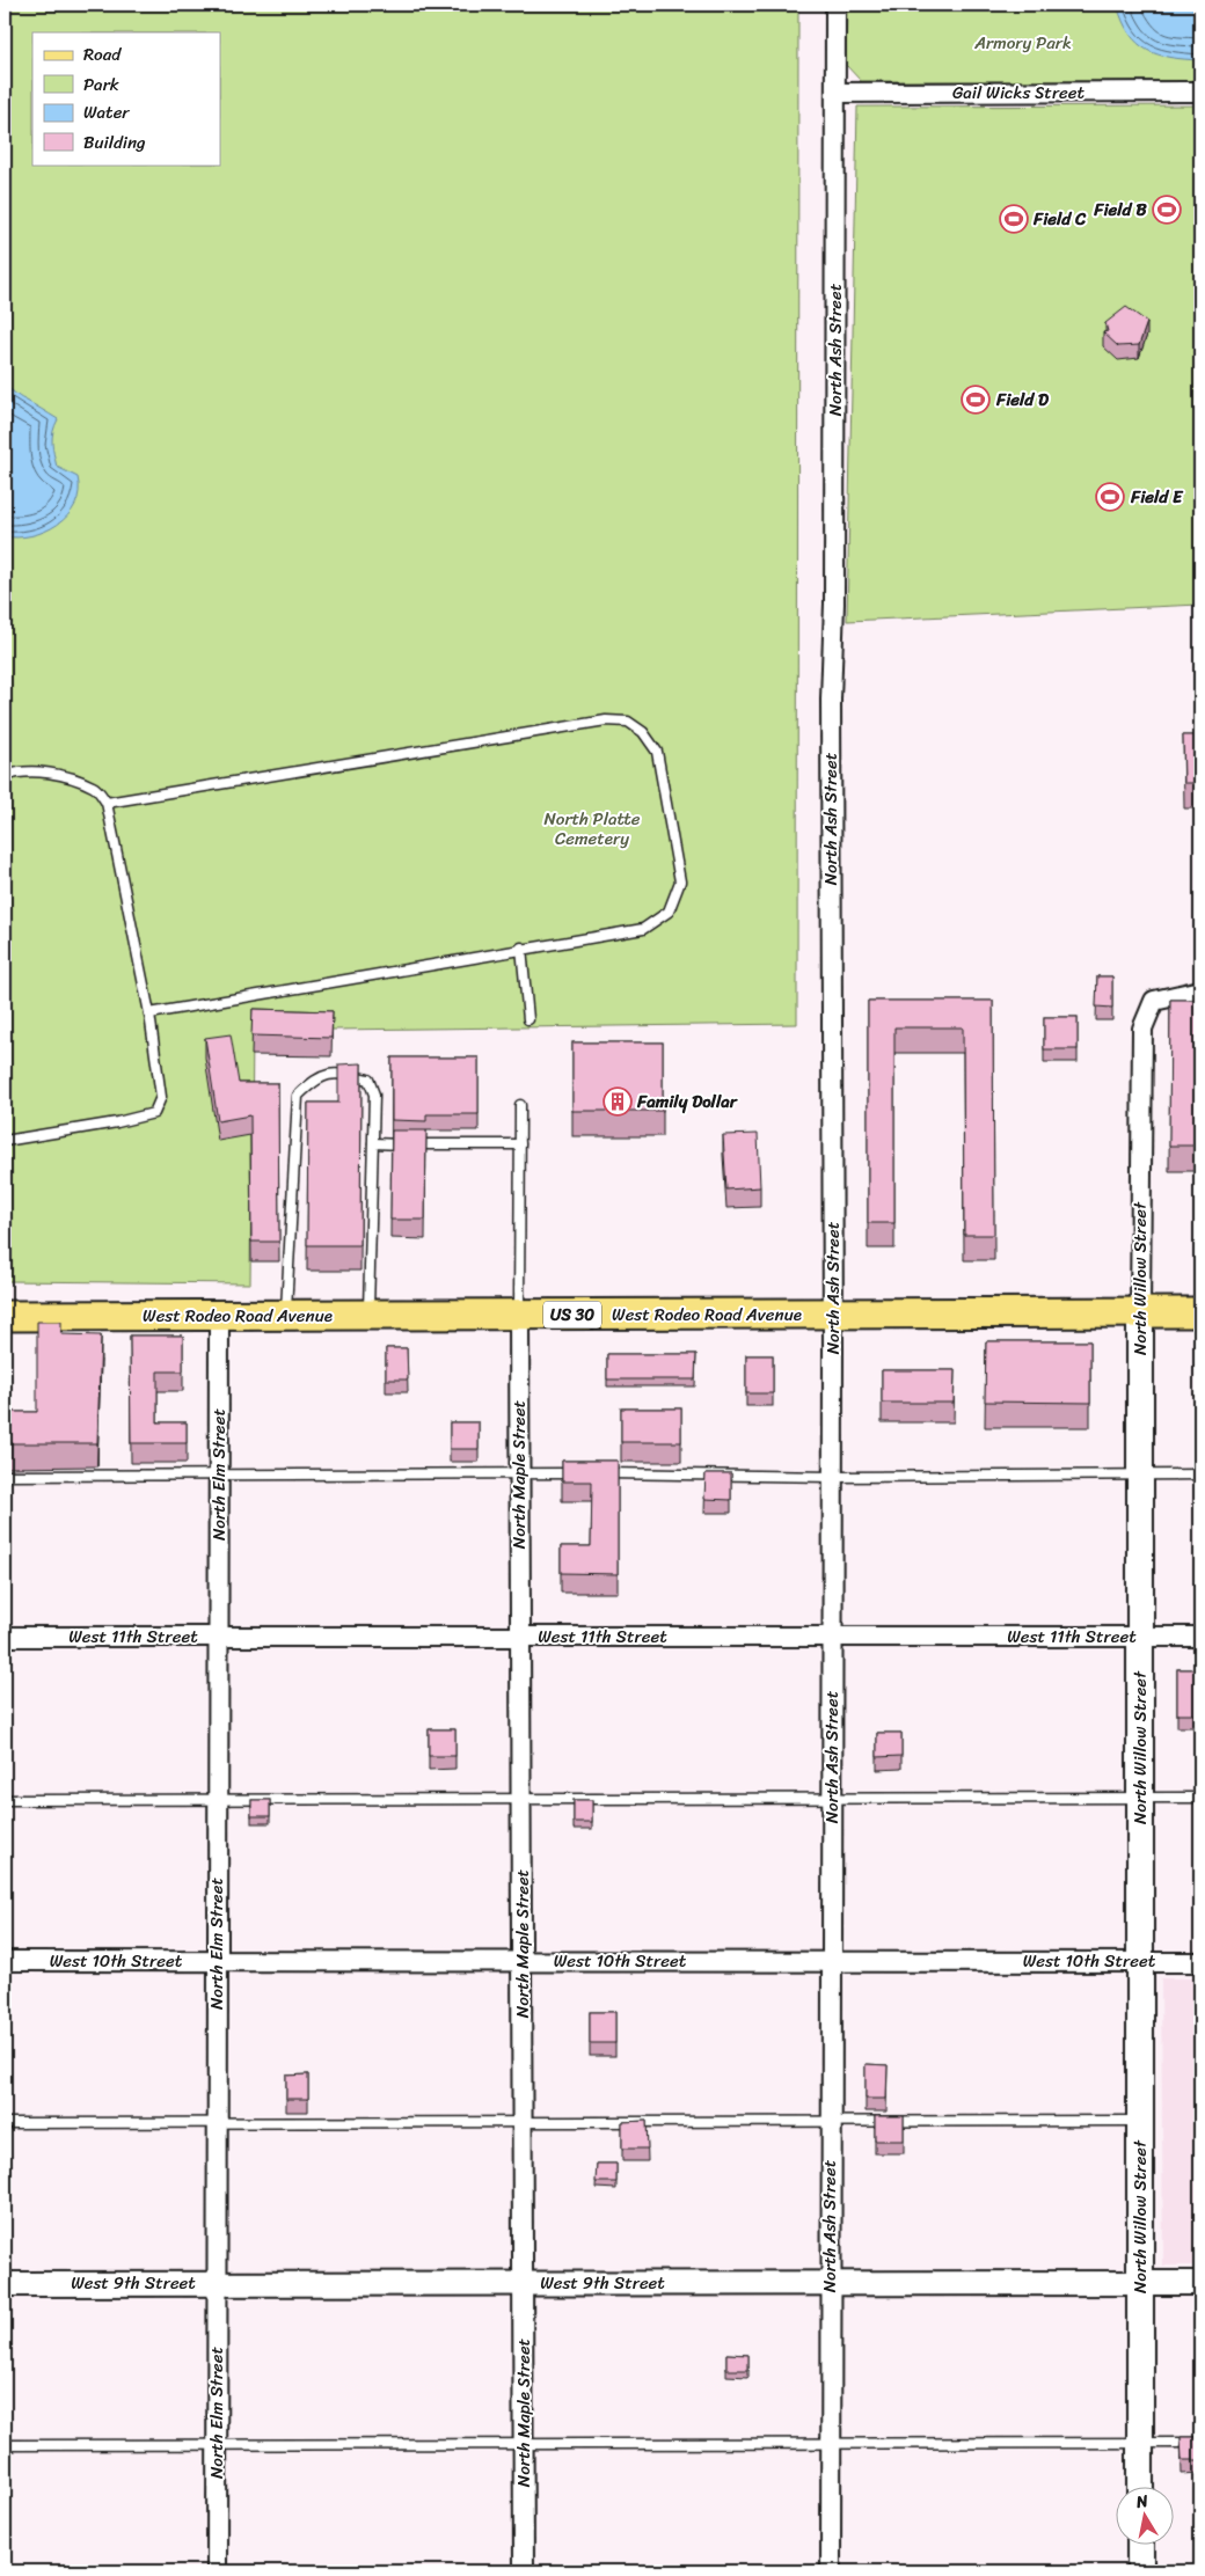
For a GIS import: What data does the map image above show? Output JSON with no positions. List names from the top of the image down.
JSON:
{
  "streets": {
    "main road": ["North Willow Street", "US 30", "West Rodeo Road Avenue"],
    "street": [
      "Gail Wicks Street",
      "North Ash Street",
      "North Elm Street",
      "North Maple Street",
      "West 11th Street",
      "West 10th Street",
      "West 9th Street"
    ]
  },
  "crossings": [
    ["Gail Wicks Street", "North Ash Street"],
    ["North Ash Street", "West Rodeo Road Avenue"],
    ["North Ash Street", "West 11th Street"],
    ["North Ash Street", "West 10th Street"],
    ["North Ash Street", "West 9th Street"],
    ["North Willow Street", "West Rodeo Road Avenue"],
    ["North Willow Street", "West 11th Street"],
    ["North Willow Street", "West 10th Street"],
    ["North Willow Street", "West 9th Street"],
    ["West Rodeo Road Avenue", "North Elm Street"],
    ["West Rodeo Road Avenue", "North Maple Street"],
    ["North Elm Street", "West 11th Street"],
    ["North Elm Street", "West 10th Street"],
    ["North Elm Street", "West 9th Street"],
    ["North Maple Street", "West 11th Street"],
    ["North Maple Street", "West 10th Street"],
    ["North Maple Street", "West 9th Street"]
  ],
  "parks": ["Armory Park", "North Platte Cemetery"],
  "places": {
    "sports": [
      "Field B",
      "Field C",
      "Field D",
      "Field E"
    ],
    "building": ["Family Dollar"]
  },
  "legend": [
    "Road",
    "Park",
    "Water",
    "Building"
  ],
  "north": "top"
}
